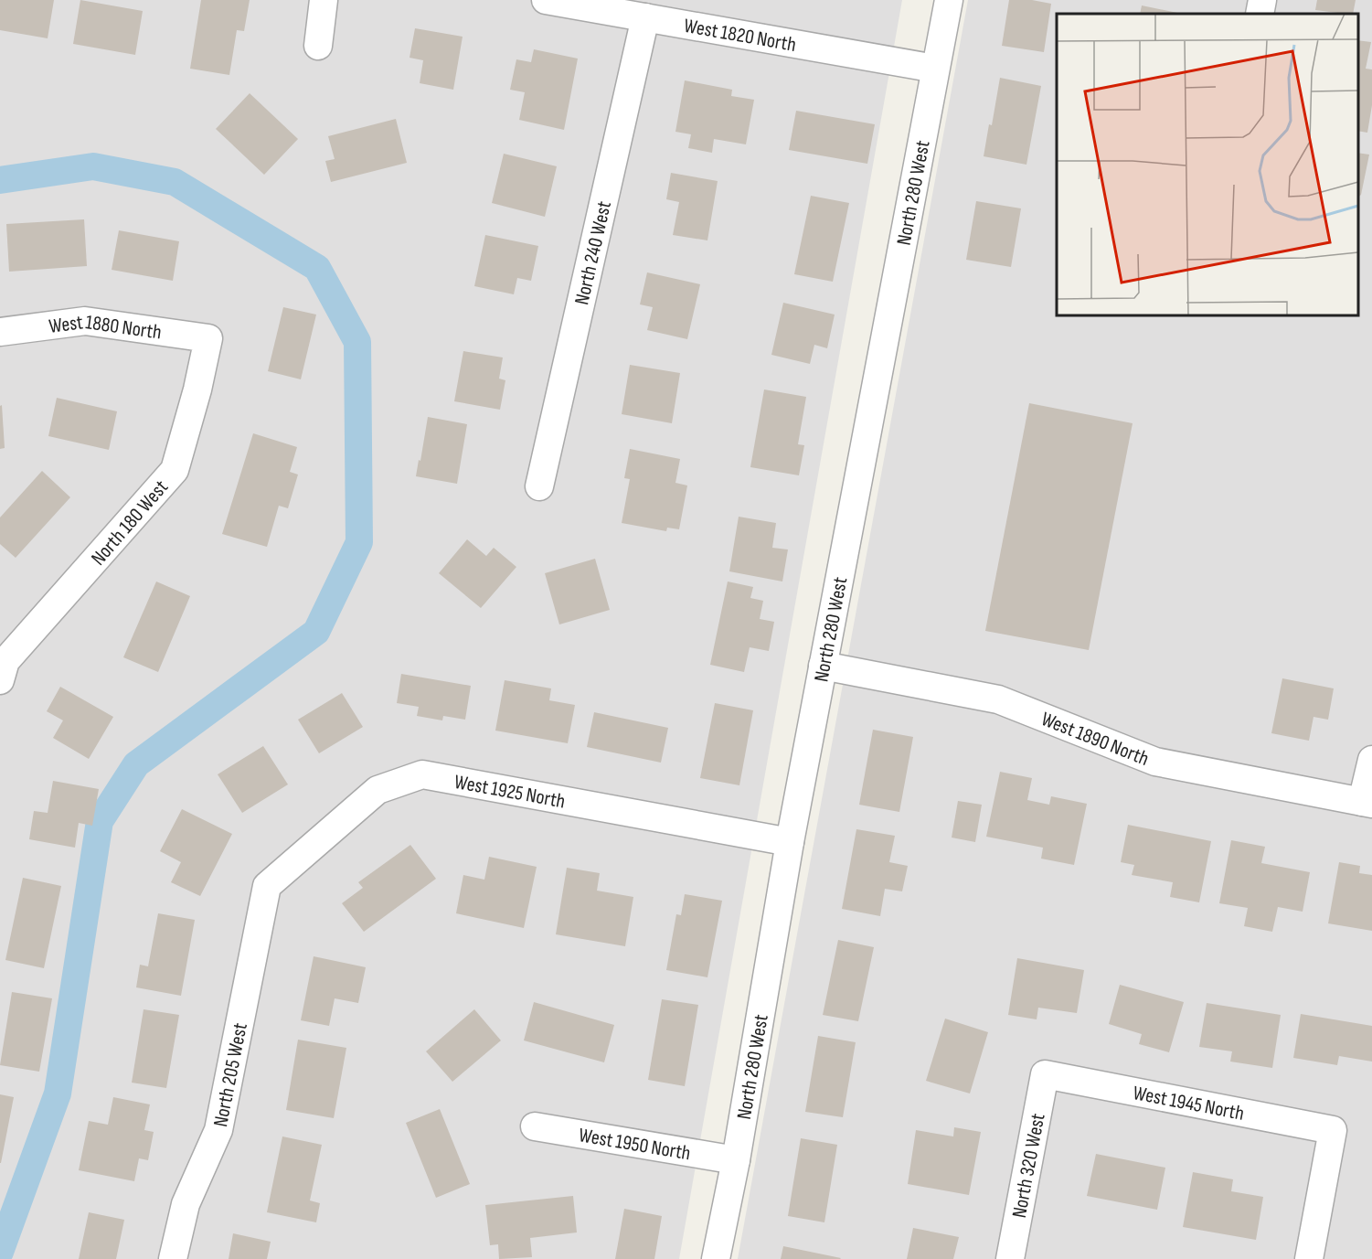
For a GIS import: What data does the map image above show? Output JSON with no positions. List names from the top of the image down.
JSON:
{
  "streets": {
    "street": [
      "West 1820 North",
      "North 280 West",
      "North 240 West",
      "West 1880 North",
      "North 180 West",
      "West 1890 North",
      "West 1925 North",
      "North 205 West",
      "West 1945 North",
      "West 1950 North",
      "North 320 West"
    ]
  },
  "crossings": [
    ["West 1820 North", "North 280 West"],
    ["West 1820 North", "North 240 West"],
    ["North 280 West", "West 1890 North"],
    ["North 280 West", "West 1925 North"],
    ["North 280 West", "West 1950 North"],
    ["West 1880 North", "North 180 West"],
    ["West 1925 North", "North 205 West"],
    ["West 1945 North", "North 320 West"]
  ]
}
